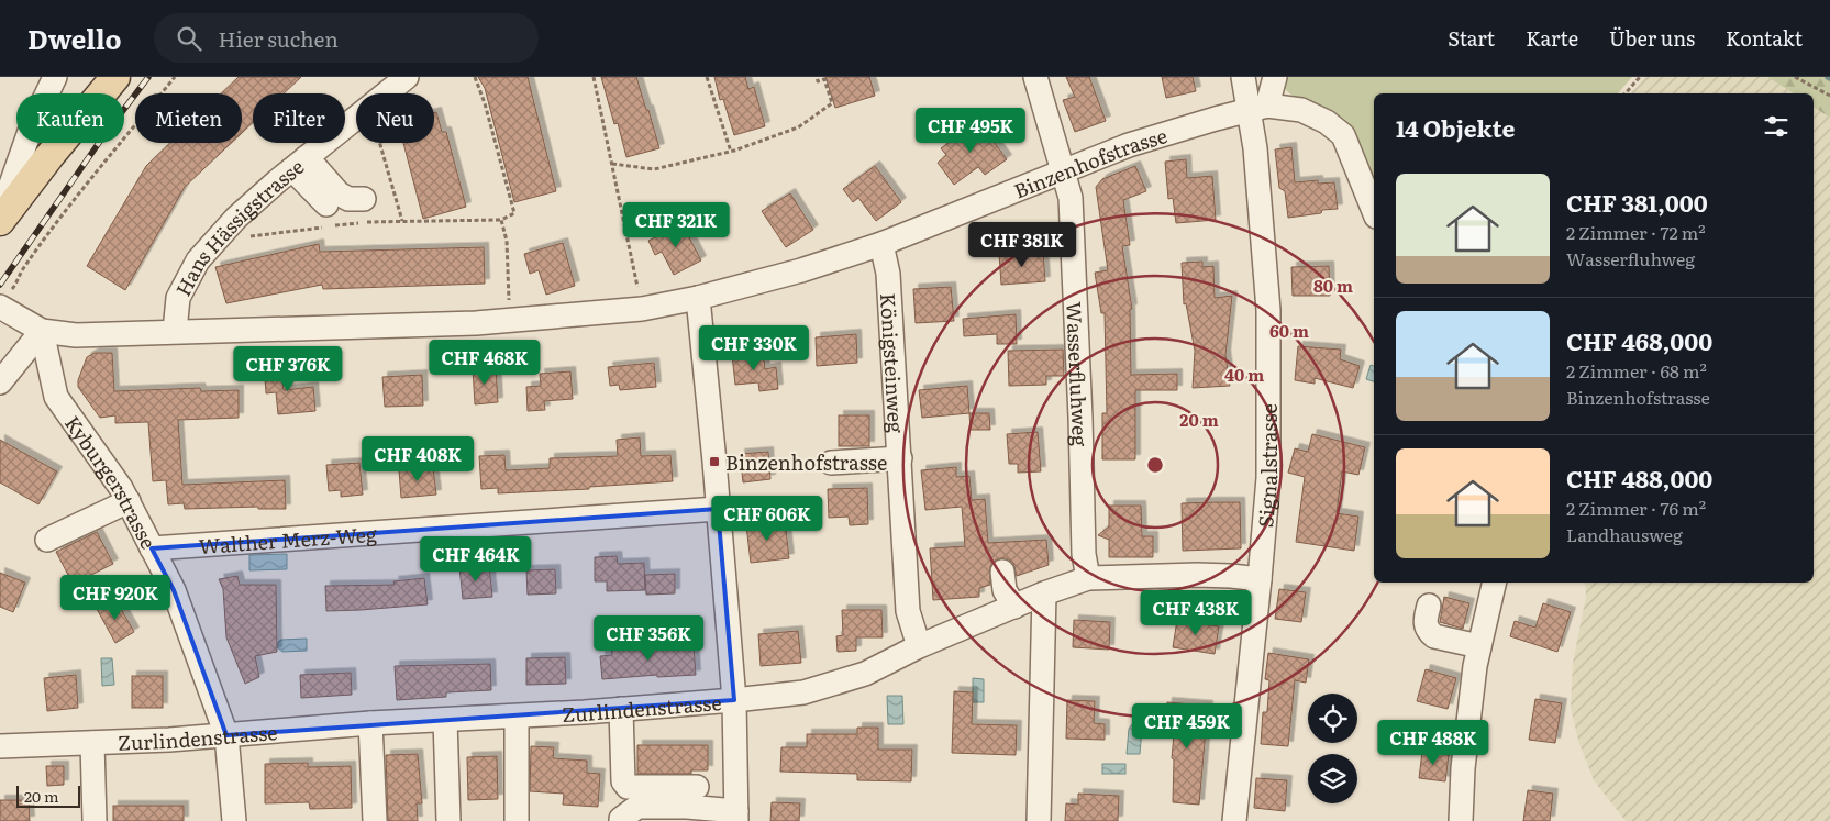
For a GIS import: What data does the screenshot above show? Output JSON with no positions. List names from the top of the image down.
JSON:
{
  "streets": {
    "street": [
      "Binzenhofstrasse",
      "Hans Hässigstrasse",
      "Königsteinweg",
      "Wasserfluhweg",
      "Signalstrasse",
      "Kyburgerstrasse",
      "Walther Merz-Weg",
      "Zurlindenstrasse"
    ]
  },
  "crossings": [
    ["Binzenhofstrasse", "Hans Hässigstrasse"],
    ["Binzenhofstrasse", "Königsteinweg"],
    ["Binzenhofstrasse", "Wasserfluhweg"],
    ["Binzenhofstrasse", "Signalstrasse"],
    ["Binzenhofstrasse", "Kyburgerstrasse"],
    ["Königsteinweg", "Zurlindenstrasse"],
    ["Wasserfluhweg", "Zurlindenstrasse"],
    ["Signalstrasse", "Zurlindenstrasse"],
    ["Kyburgerstrasse", "Walther Merz-Weg"],
    ["Kyburgerstrasse", "Zurlindenstrasse"]
  ],
  "places": {
    "transit": ["Binzenhofstrasse"]
  },
  "scale_bar": "20 m",
  "page": {
    "header": "Dwello",
    "search": "Hier suchen",
    "nav": [
      "Start",
      "Karte",
      "Über uns",
      "Kontakt"
    ],
    "chip": [
      "Kaufen",
      "Mieten",
      "Filter",
      "Neu"
    ],
    "heading": "14 Objekte",
    "price": [
      "CHF 495K",
      "CHF 321K",
      "CHF 381K",
      "CHF 330K",
      "CHF 468K",
      "CHF 376K",
      "CHF 408K",
      "CHF 606K",
      "CHF 464K",
      "CHF 920K",
      "CHF 438K",
      "CHF 356K",
      "CHF 459K",
      "CHF 488K"
    ],
    "list": [
      {
        "name": "CHF 381,000",
        "note": "2 Zimmer · 72 m² · Wasserfluhweg"
      },
      {
        "name": "CHF 468,000",
        "note": "2 Zimmer · 68 m² · Binzenhofstrasse"
      },
      {
        "name": "CHF 488,000",
        "note": "2 Zimmer · 76 m² · Landhausweg"
      }
    ],
    "scale": "20 m"
  },
  "rings": [
    "80 m",
    "60 m",
    "40 m",
    "20 m"
  ]
}
